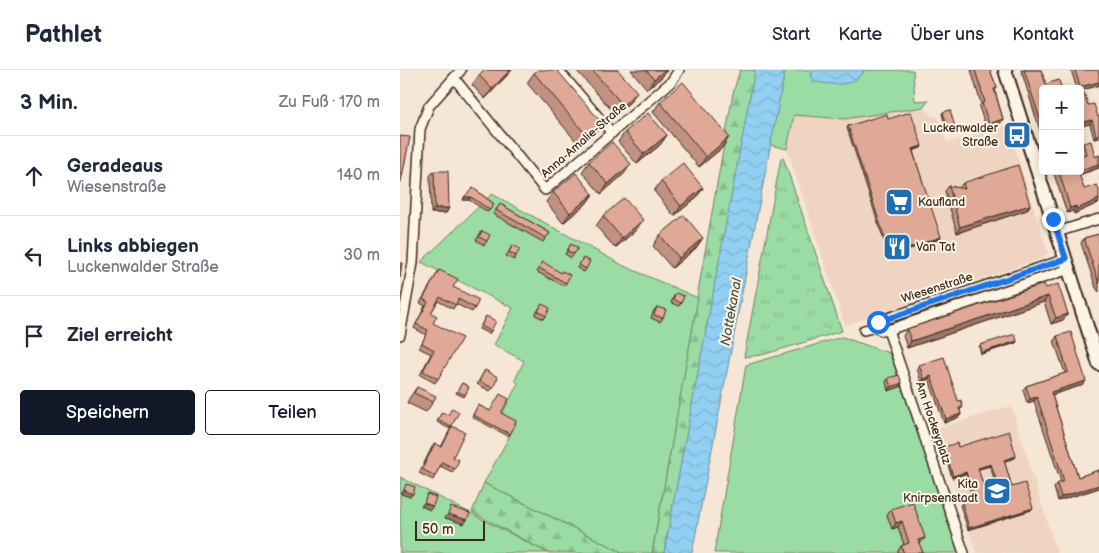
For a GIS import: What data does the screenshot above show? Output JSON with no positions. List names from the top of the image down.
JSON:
{
  "streets": {
    "street": ["Anna-Amalie-Straße", "Wiesenstraße", "Am Hockeyplatz"]
  },
  "crossings": [
    ["Wiesenstraße", "Am Hockeyplatz"]
  ],
  "water": ["Nottekanal"],
  "places": {
    "bus stop": ["Luckenwalder Straße"],
    "supermarket": ["Kaufland"],
    "restaurant": ["Van Tat"],
    "school or university": ["Kita Knirpsenstadt"]
  },
  "scale_bar": "50 m",
  "page": {
    "header": "Pathlet",
    "nav": [
      "Start",
      "Karte",
      "Über uns",
      "Kontakt"
    ],
    "heading": ["3 Min.", "Zu Fuß · 170 m"],
    "map_buttons": ["+", "−"],
    "list": [
      ["Geradeaus", "Wiesenstraße", "140 m"],
      ["Links abbiegen", "Luckenwalder Straße", "30 m"],
      "Ziel erreicht"
    ],
    "buttons": ["Speichern", "Teilen"],
    "scale": "50 m"
  }
}
